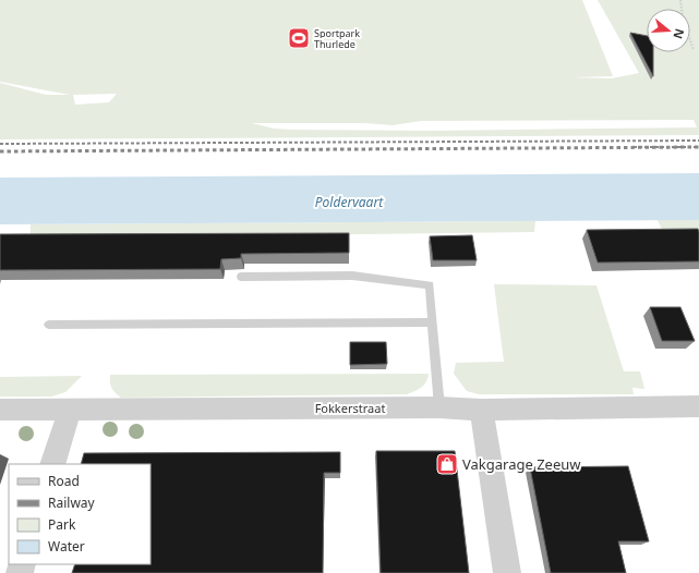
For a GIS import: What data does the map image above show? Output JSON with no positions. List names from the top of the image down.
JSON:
{
  "streets": {
    "street": ["Fokkerstraat"]
  },
  "water": ["Poldervaart"],
  "places": {
    "sports": ["Sportpark Thurlede"],
    "shop": ["Vakgarage Zeeuw"]
  },
  "legend": [
    "Road",
    "Railway",
    "Park",
    "Water"
  ],
  "north": "right"
}
